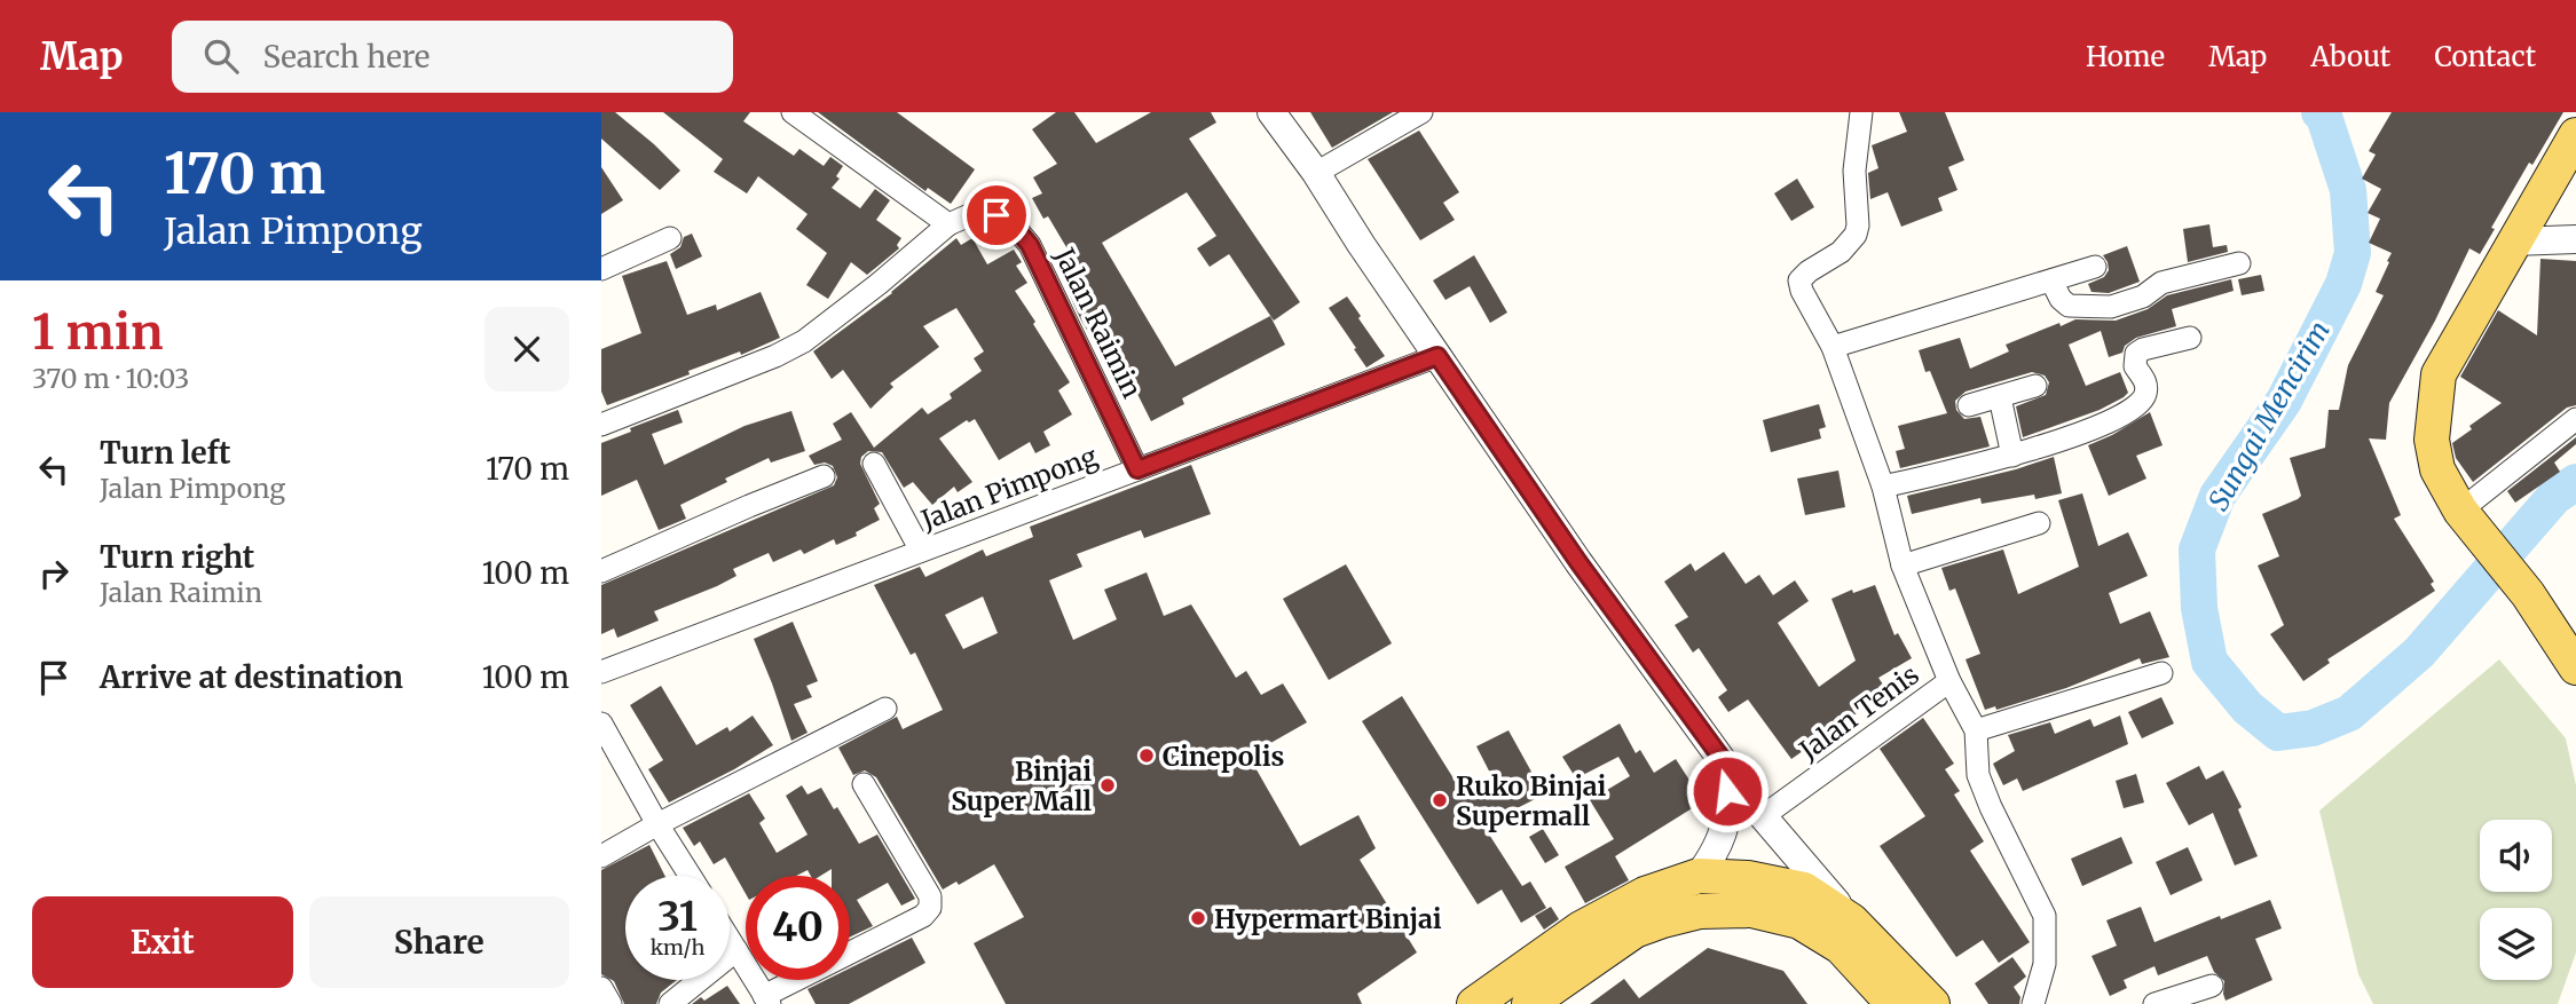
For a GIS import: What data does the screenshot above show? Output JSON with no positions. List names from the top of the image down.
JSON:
{
  "streets": {
    "street": ["Jalan Raimin", "Jalan Pimpong", "Jalan Tenis"]
  },
  "crossings": [
    ["Jalan Raimin", "Jalan Pimpong"]
  ],
  "water": ["Sungai Mencirim"],
  "places": [
    "Cinepolis",
    "Binjai Super Mall",
    "Ruko Binjai Supermall",
    "Hypermart Binjai"
  ],
  "page": {
    "header": "Map",
    "search": "Search here",
    "nav": [
      "Home",
      "Map",
      "About",
      "Contact"
    ],
    "turn": ["170 m", "Jalan Pimpong"],
    "heading": ["1 min", "370 m · 10:03"],
    "list": [
      {
        "name": "Turn left",
        "note": "Jalan Pimpong",
        "value": "170 m"
      },
      {
        "name": "Turn right",
        "note": "Jalan Raimin",
        "value": "100 m"
      },
      {
        "name": "Arrive at destination",
        "value": "100 m"
      }
    ],
    "speed": "31 km/h",
    "limit": "40",
    "buttons": ["Exit", "Share"]
  }
}
